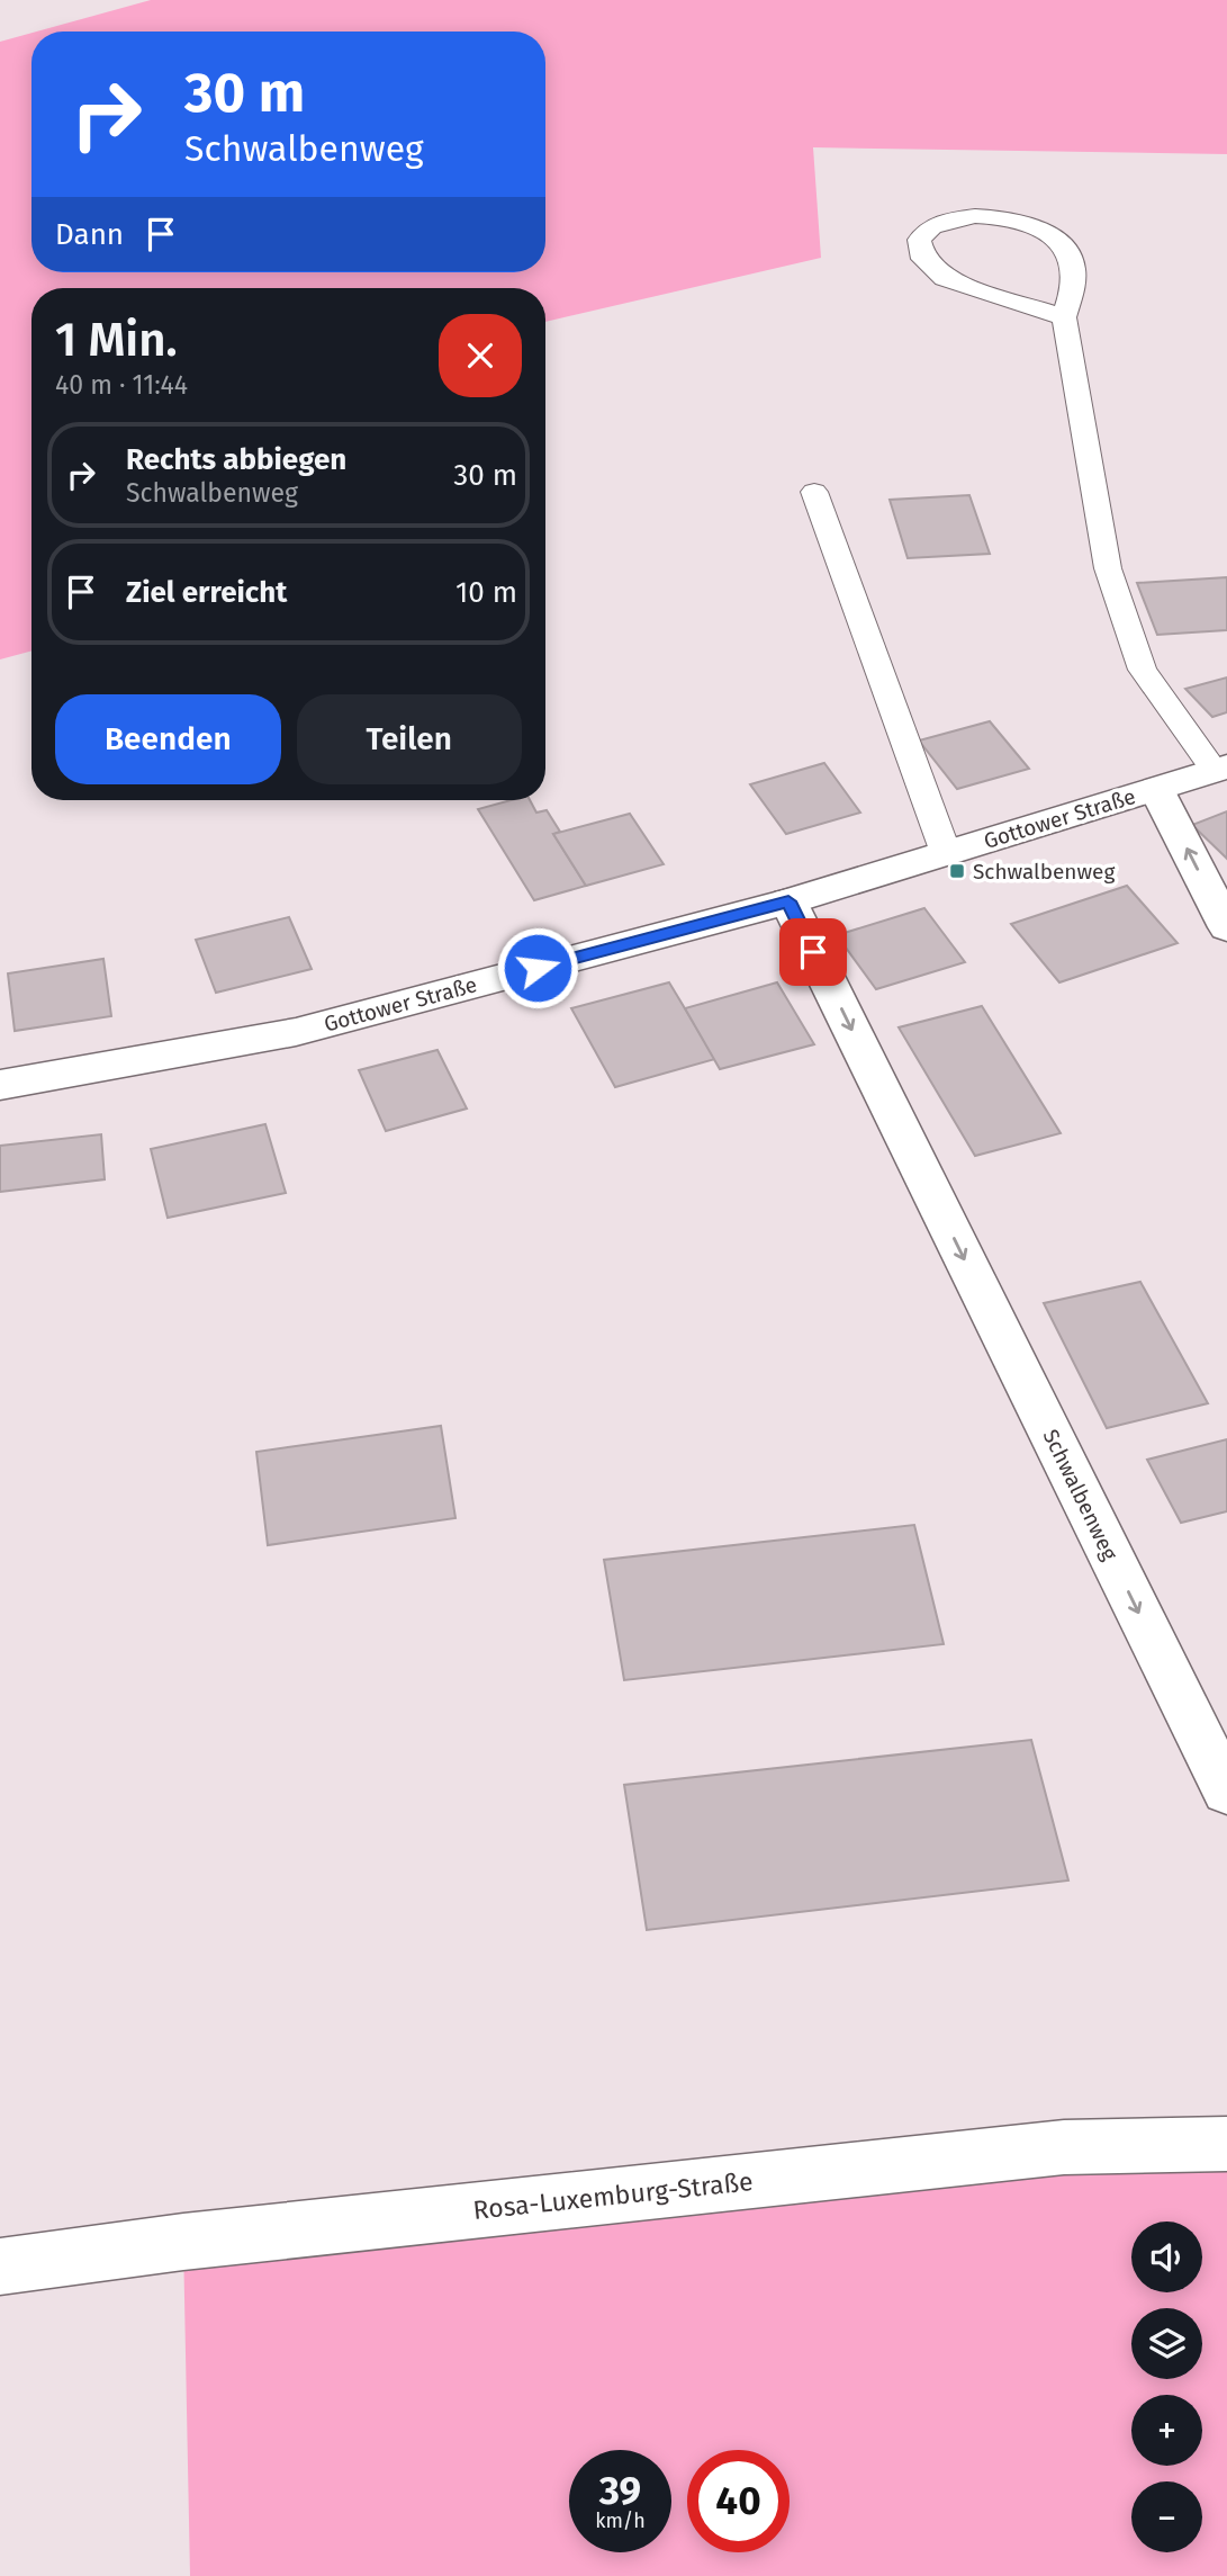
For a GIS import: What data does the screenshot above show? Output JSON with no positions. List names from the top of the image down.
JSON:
{
  "streets": {
    "street": ["Gottower Straße", "Schwalbenweg", "Rosa-Luxemburg-Straße"]
  },
  "crossings": [
    ["Gottower Straße", "Schwalbenweg"]
  ],
  "one_way": ["Schwalbenweg"],
  "places": {
    "transit": ["Schwalbenweg"]
  },
  "page": {
    "turn": ["30 m", "Schwalbenweg"],
    "then": "Dann",
    "heading": ["1 Min.", "40 m · 11:44"],
    "list": [
      {
        "name": "Rechts abbiegen",
        "note": "Schwalbenweg",
        "value": "30 m"
      },
      {
        "name": "Ziel erreicht",
        "value": "10 m"
      }
    ],
    "buttons": ["Beenden", "Teilen"],
    "map_buttons": ["+", "−"],
    "speed": "39 km/h",
    "limit": "40"
  }
}
